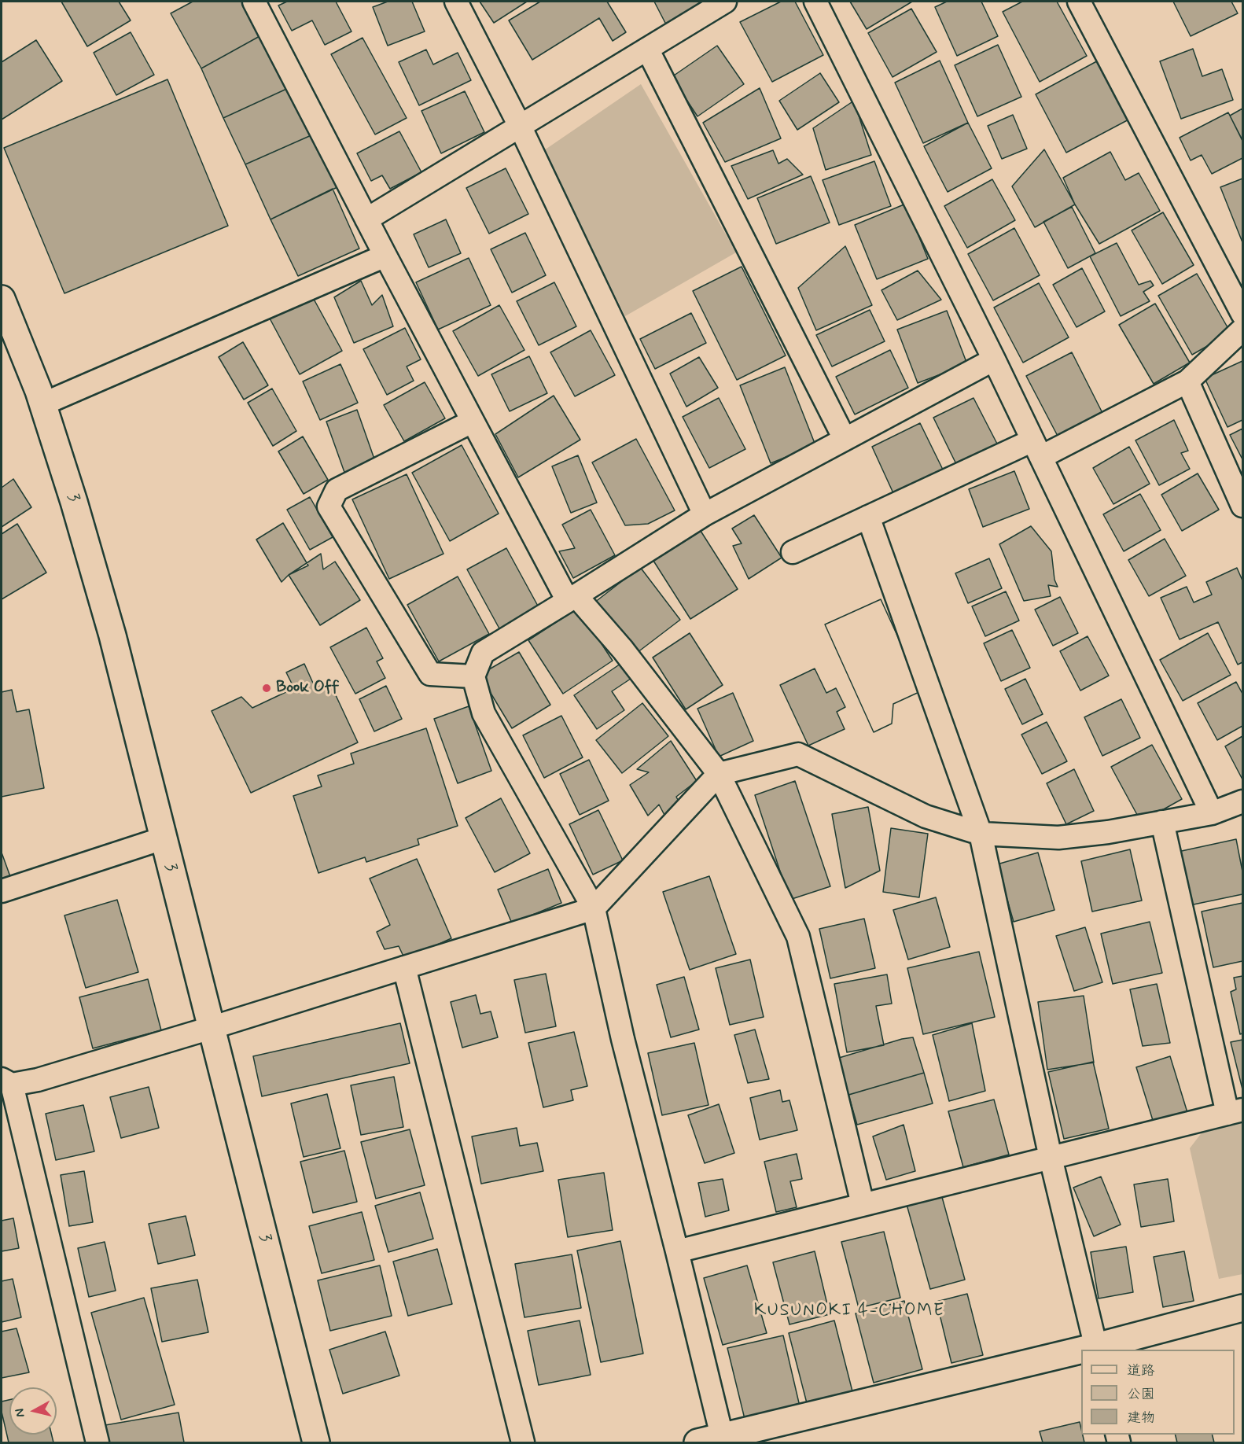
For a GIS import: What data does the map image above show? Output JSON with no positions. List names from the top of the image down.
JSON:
{
  "streets": {
    "street": ["3"]
  },
  "districts": ["KUSUNOKI 4-CHOME"],
  "places": ["Book Off"],
  "legend": ["道路", "公園", "建物"],
  "north": "left"
}
